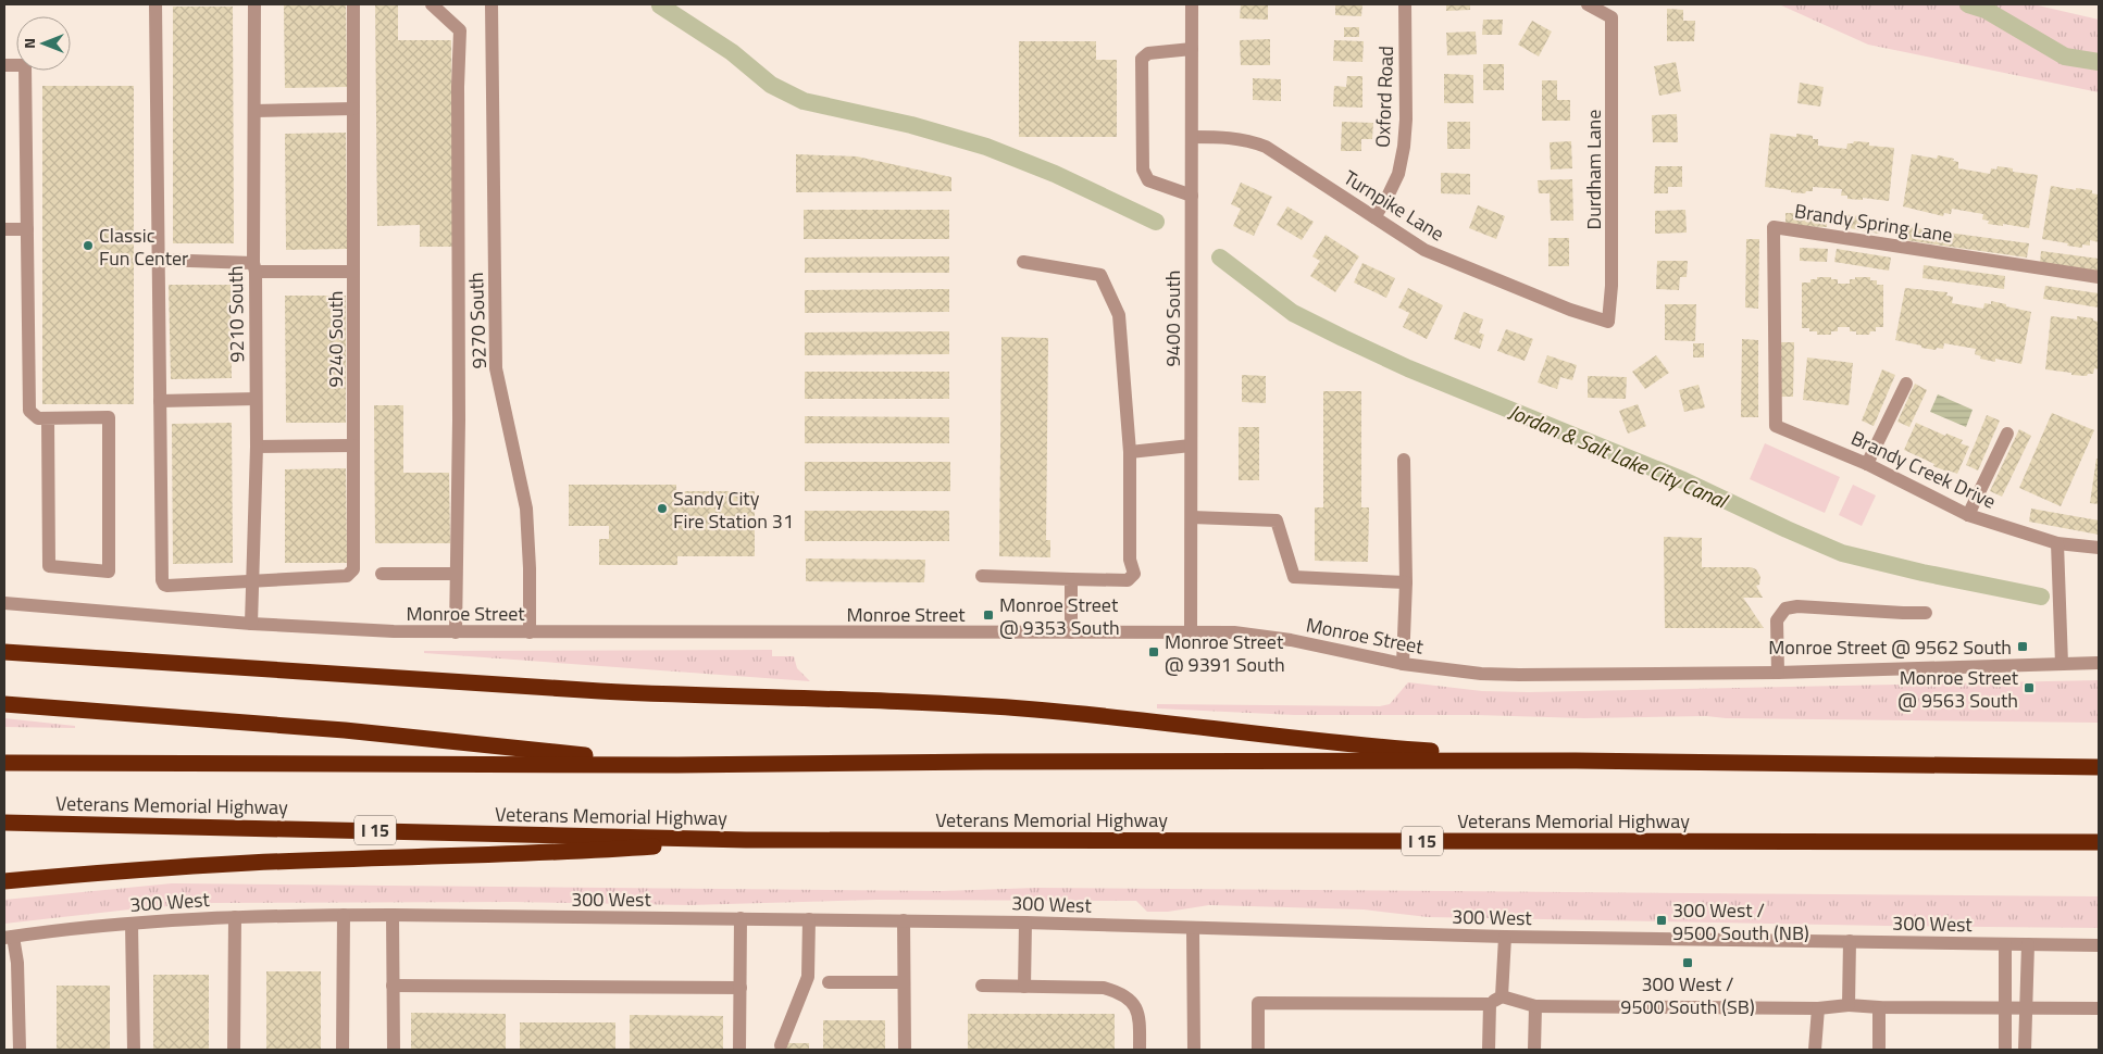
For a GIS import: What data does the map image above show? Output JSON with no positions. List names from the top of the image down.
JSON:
{
  "streets": {
    "highway": ["Veterans Memorial Highway", "I 15"],
    "street": [
      "Oxford Road",
      "Durdham Lane",
      "Turnpike Lane",
      "Brandy Spring Lane",
      "9210 South",
      "9400 South",
      "9270 South",
      "9240 South",
      "Brandy Creek Drive",
      "Monroe Street",
      "300 West"
    ]
  },
  "crossings": [
    ["Oxford Road", "Turnpike Lane"],
    ["Durdham Lane", "Turnpike Lane"],
    ["Turnpike Lane", "9400 South"],
    ["Brandy Spring Lane", "Brandy Creek Drive"],
    ["9210 South", "9240 South"],
    ["9210 South", "Monroe Street"],
    ["9400 South", "Monroe Street"],
    ["9270 South", "Monroe Street"]
  ],
  "water": ["Jordan & Salt Lake City Canal"],
  "places": {
    "other": ["Classic Fun Center", "Sandy City Fire Station 31"],
    "transit": [
      "Monroe Street @ 9353 South",
      "Monroe Street @ 9562 South",
      "Monroe Street @ 9391 South",
      "Monroe Street @ 9563 South",
      "300 West / 9500 South (NB)",
      "300 West / 9500 South (SB)"
    ]
  },
  "north": "left"
}
